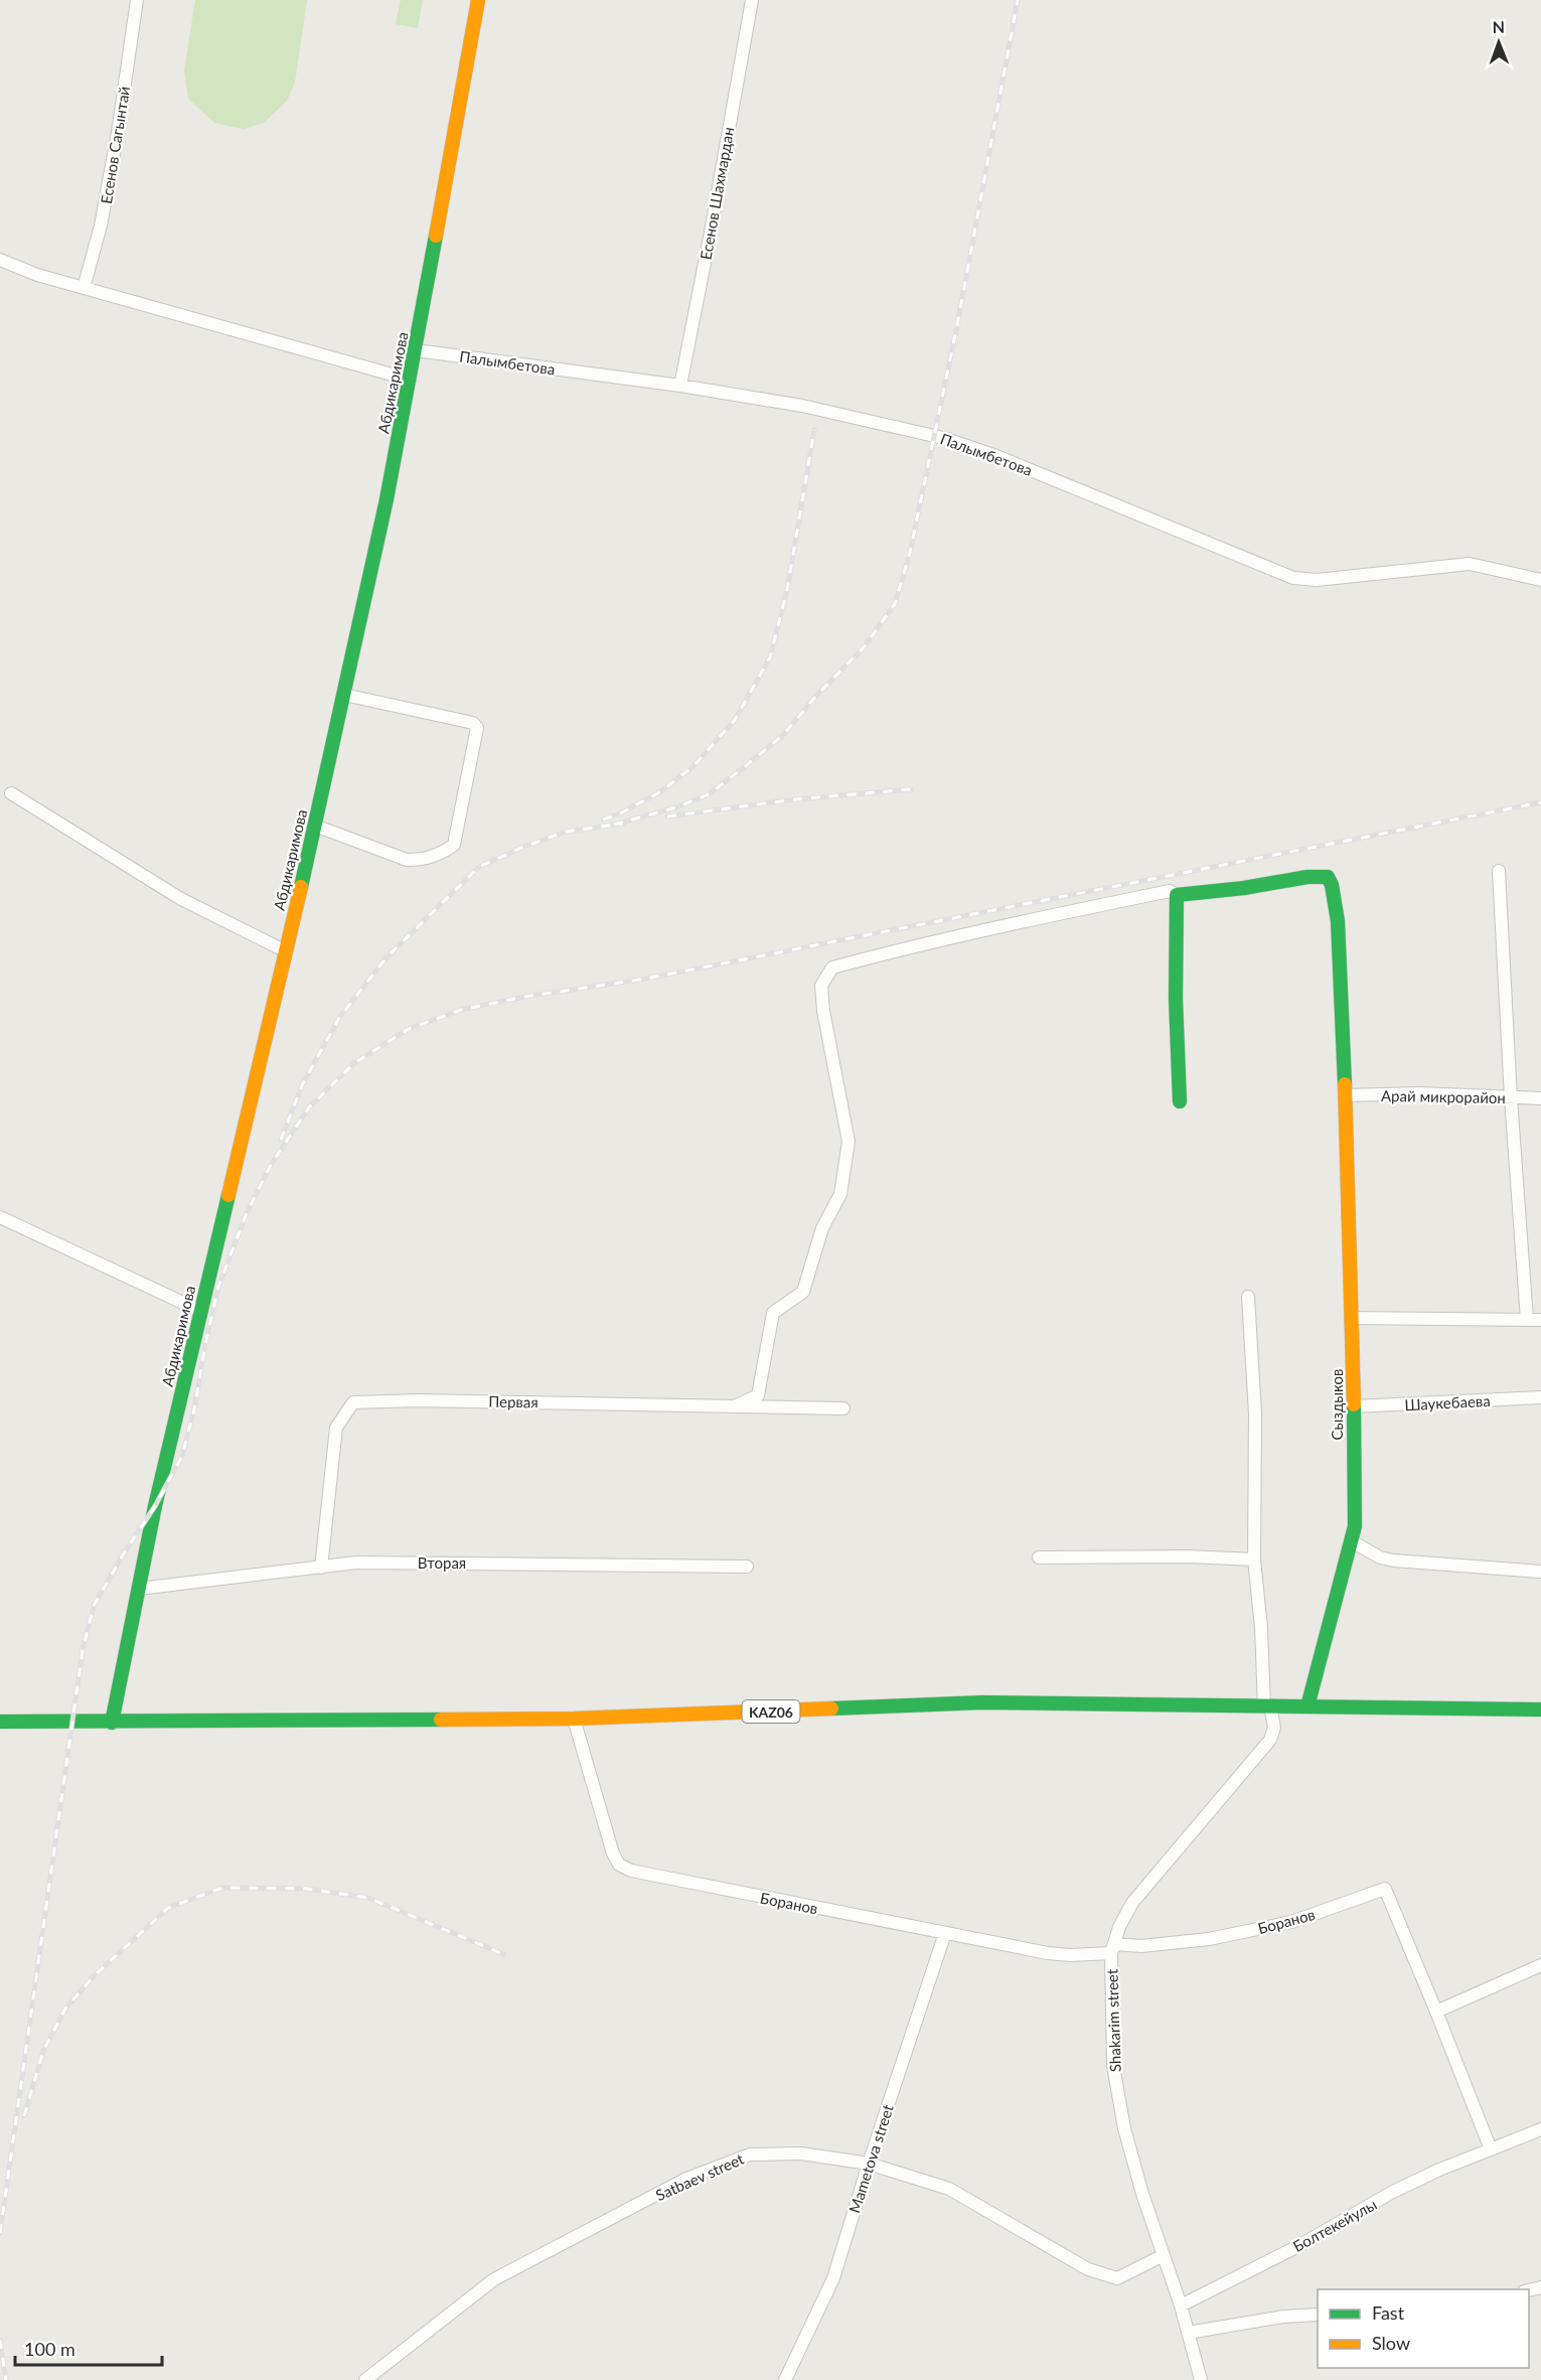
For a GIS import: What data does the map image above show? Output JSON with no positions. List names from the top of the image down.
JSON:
{
  "streets": {
    "main road": ["Абдикаримова", "Сыздыков", "KАZ06"],
    "street": [
      "Есенов Сагынтай",
      "Есенов Шахмардан",
      "Палымбетова",
      "Арай микрорайон",
      "Первая",
      "Шаукебаева",
      "Вторая",
      "Боранов",
      "Shakarim street",
      "Mametova street",
      "Satbaev street",
      "Болтекейулы"
    ]
  },
  "crossings": [
    ["Есенов Шахмардан", "Палымбетова"],
    ["Палымбетова", "Абдикаримова"],
    ["Абдикаримова", "Вторая"],
    ["Абдикаримова", "KАZ06"],
    ["Арай микрорайон", "Сыздыков"],
    ["Первая", "Вторая"],
    ["Шаукебаева", "Сыздыков"],
    ["Сыздыков", "KАZ06"],
    ["KАZ06", "Боранов"],
    ["KАZ06", "Shakarim street"],
    ["Боранов", "Shakarim street"],
    ["Боранов", "Mametova street"],
    ["Shakarim street", "Satbaev street"],
    ["Shakarim street", "Болтекейулы"],
    ["Mametova street", "Satbaev street"]
  ],
  "legend": ["Fast", "Slow"],
  "scale_bar": "100 m",
  "north": "top"
}
